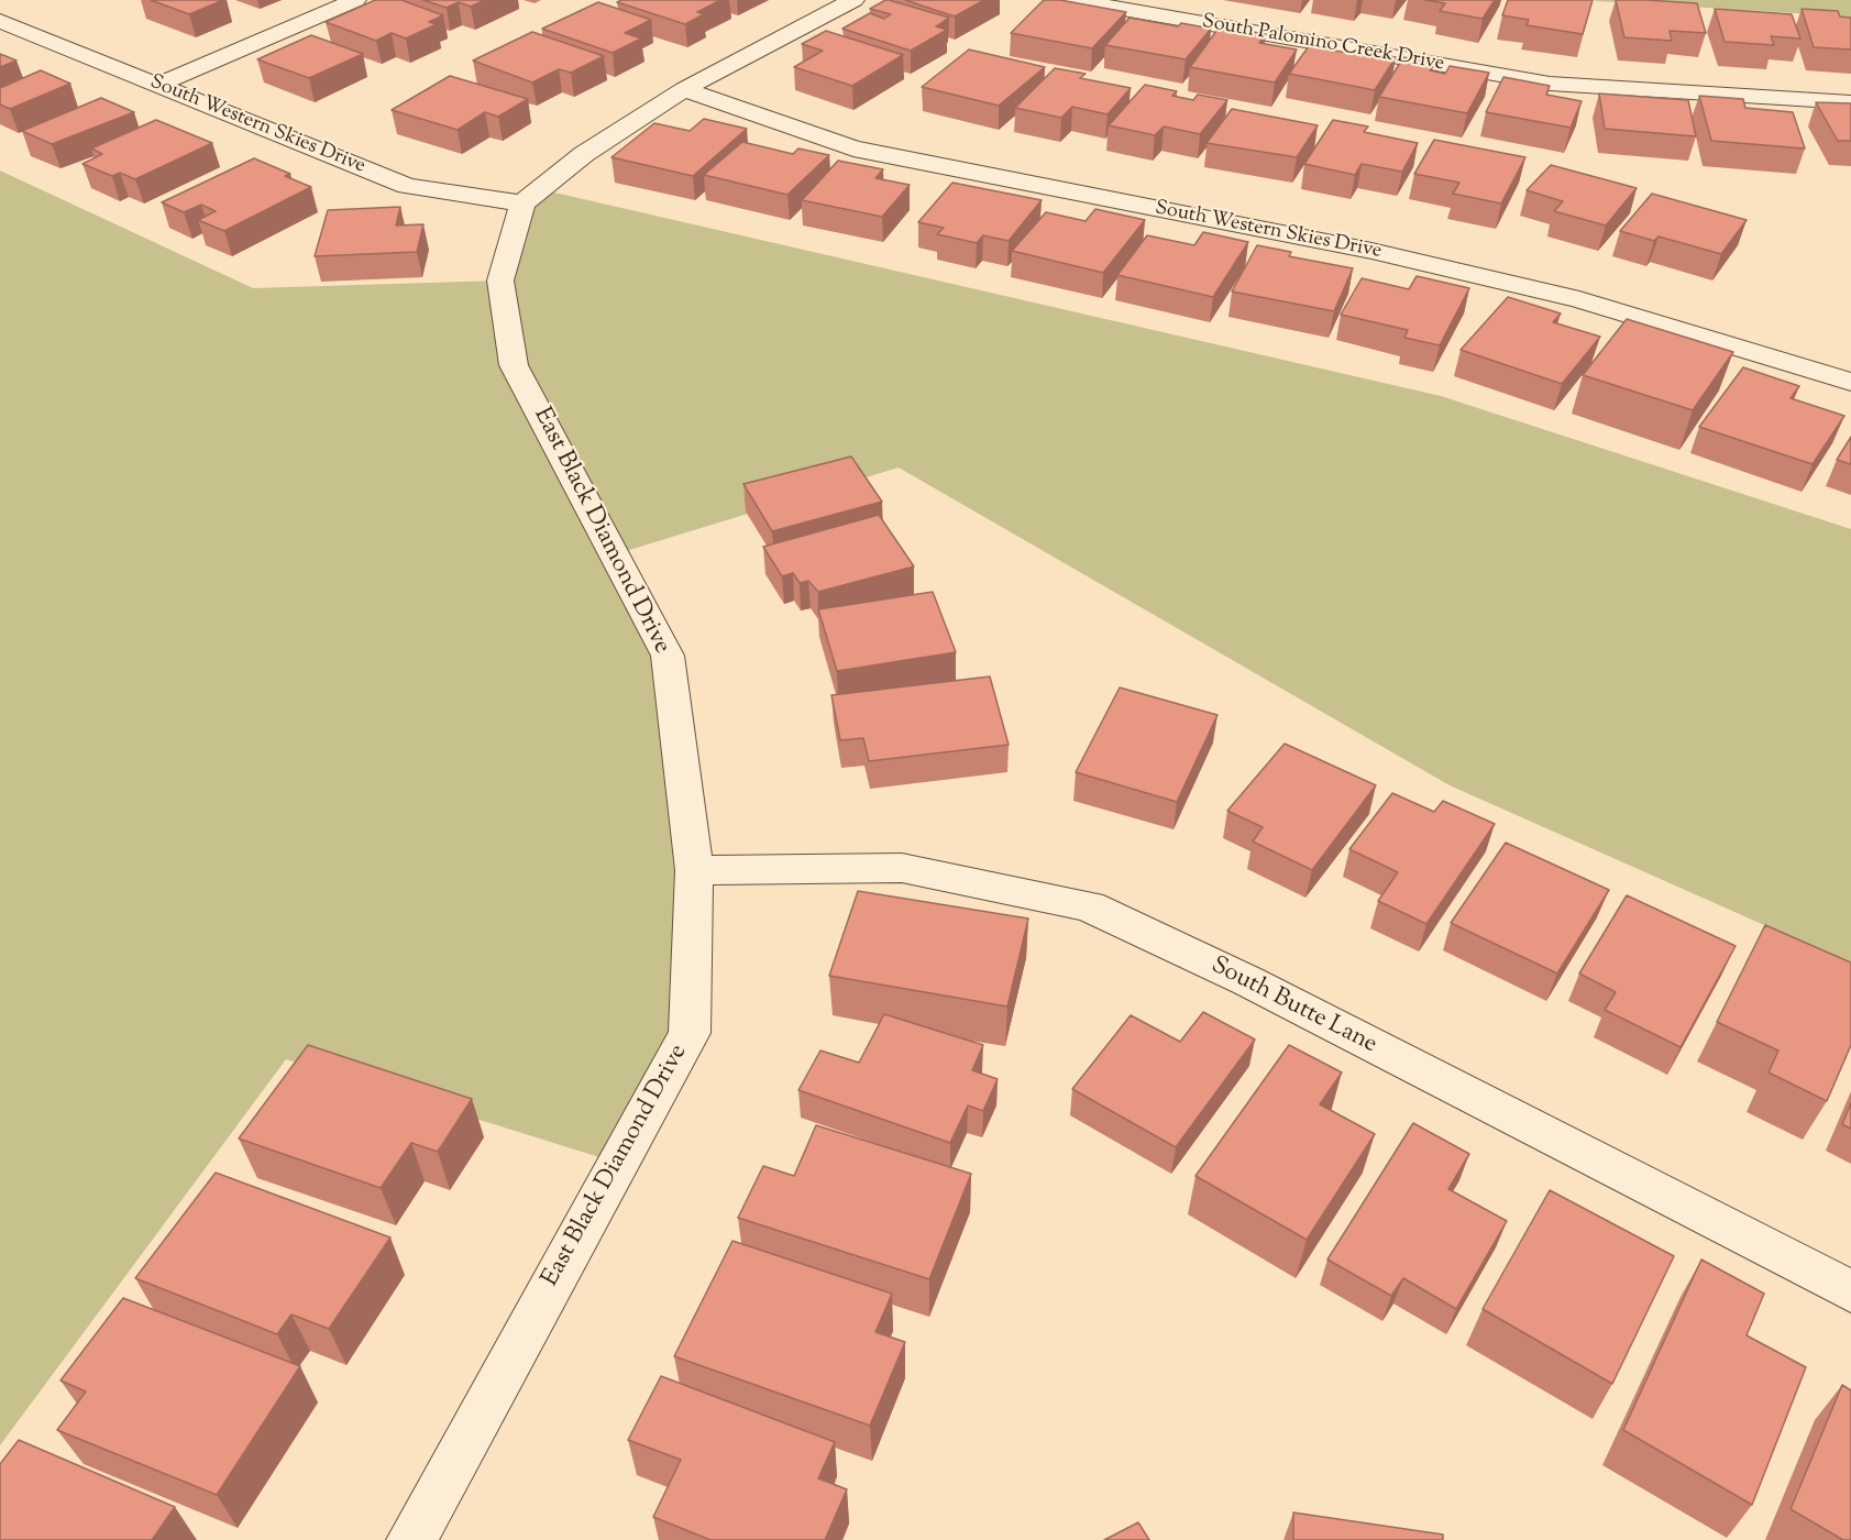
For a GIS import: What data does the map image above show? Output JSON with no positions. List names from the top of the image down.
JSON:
{
  "streets": {
    "street": [
      "South Palomino Creek Drive",
      "South Western Skies Drive",
      "East Black Diamond Drive",
      "South Butte Lane"
    ]
  },
  "crossings": [
    ["South Western Skies Drive", "East Black Diamond Drive"],
    ["East Black Diamond Drive", "South Butte Lane"]
  ]
}
